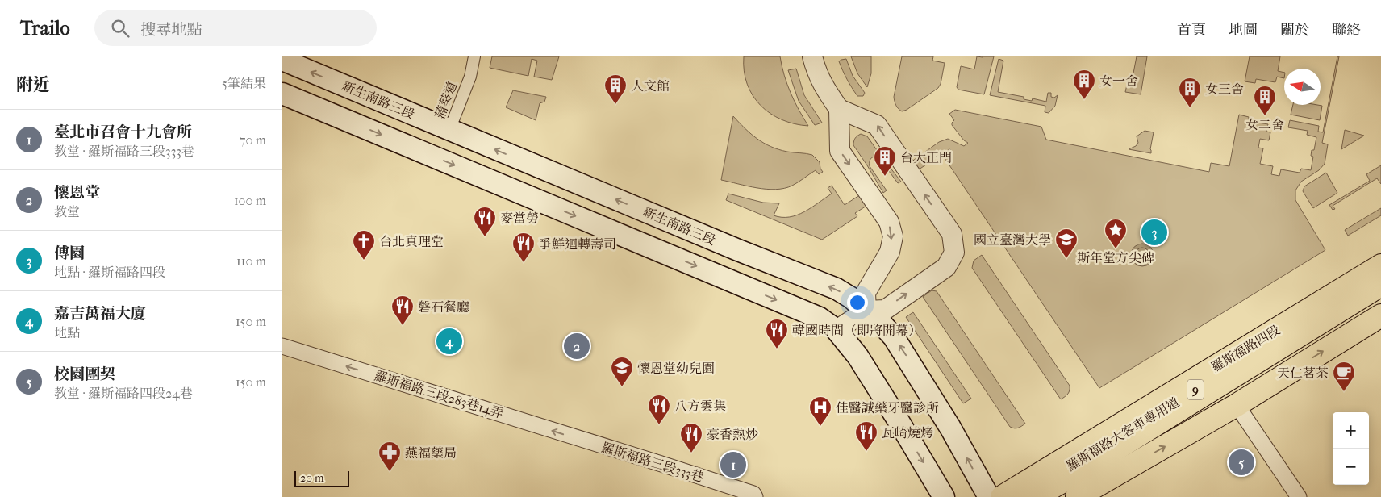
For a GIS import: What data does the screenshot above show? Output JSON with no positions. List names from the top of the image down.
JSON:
{
  "streets": {
    "main road": [
      "新生南路三段",
      "羅斯福路四段",
      "9",
      "羅斯福路大客車專用道"
    ],
    "street": ["蒲葵道", "羅斯福路三段283巷14弄", "羅斯福路三段333巷"]
  },
  "crossings": [
    ["新生南路三段", "蒲葵道"],
    ["羅斯福路四段", "9"],
    ["羅斯福路四段", "羅斯福路大客車專用道"],
    ["9", "羅斯福路大客車專用道"],
    ["羅斯福路三段283巷14弄", "羅斯福路三段333巷"]
  ],
  "one_way": ["羅斯福路三段283巷14弄"],
  "places": {
    "building": [
      "女一舍",
      "人文館",
      "女三舍",
      "女二舍",
      "台大正門"
    ],
    "restaurant": [
      "麥當勞",
      "爭鮮迴轉壽司",
      "磐石餐廳",
      "韓國時間（即將開幕）",
      "八方雲集",
      "瓦崎燒烤",
      "豪香熱炒"
    ],
    "place": ["斯年堂方尖碑"],
    "school or university": ["國立臺灣大學", "懷恩堂幼兒園"],
    "church": ["台北真理堂"],
    "cafe": ["天仁茗茶"],
    "hospital": ["佳醫誠藥牙醫診所"],
    "pharmacy": ["燕福藥局"]
  },
  "scale_bar": "20 m",
  "north": "left",
  "page": {
    "header": "Trailo",
    "search": "搜尋地點",
    "nav": [
      "首頁",
      "地圖",
      "關於",
      "聯絡"
    ],
    "heading": ["附近", "5筆結果"],
    "list": [
      {
        "mark": "1",
        "name": "臺北市召會十九會所",
        "note": "教堂 · 羅斯福路三段333巷",
        "value": "70 m"
      },
      {
        "mark": "2",
        "name": "懷恩堂",
        "note": "教堂",
        "value": "100 m"
      },
      {
        "mark": "3",
        "name": "傅園",
        "note": "地點 · 羅斯福路四段",
        "value": "110 m"
      },
      {
        "mark": "4",
        "name": "嘉吉萬福大廈",
        "note": "地點",
        "value": "150 m"
      },
      {
        "mark": "5",
        "name": "校園團契",
        "note": "教堂 · 羅斯福路四段24巷",
        "value": "150 m"
      }
    ],
    "pins": [
      "3",
      "4",
      "2",
      "5",
      "1"
    ],
    "map_buttons": ["+", "−"],
    "scale": "20 m"
  }
}
